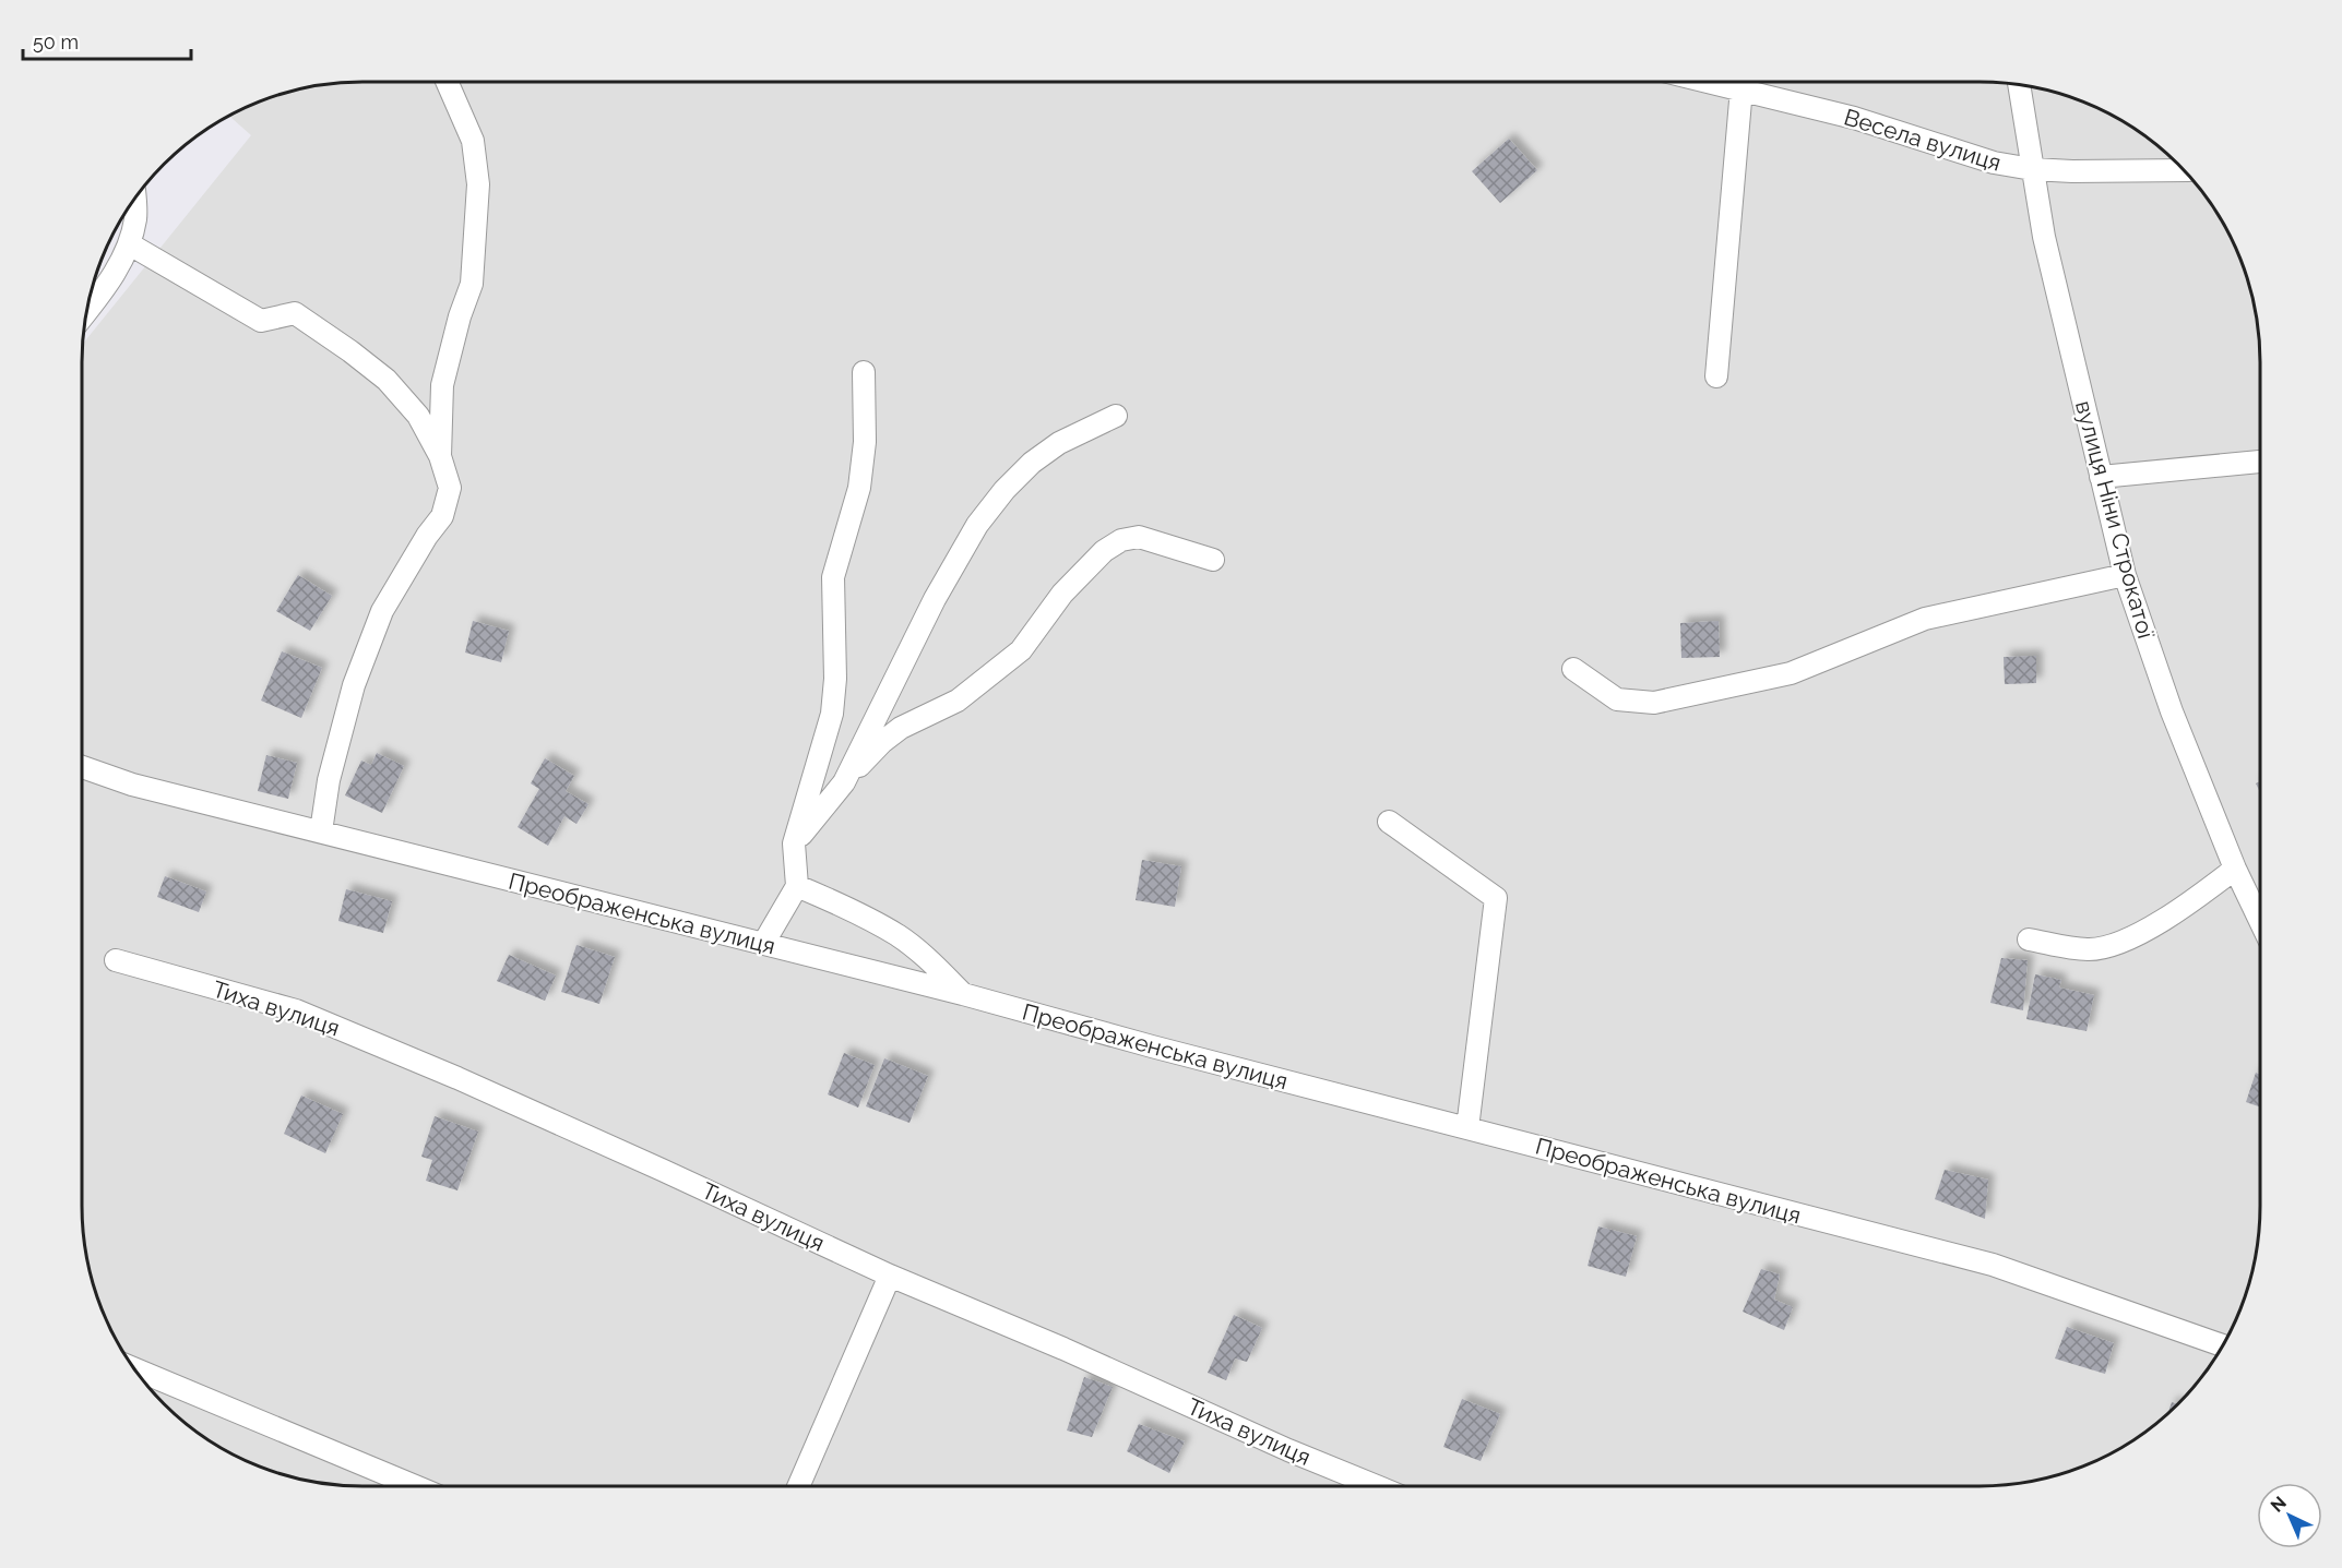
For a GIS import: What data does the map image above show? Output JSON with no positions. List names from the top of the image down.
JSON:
{
  "streets": {
    "street": [
      "Весела вулиця",
      "вулиця Ніни Строкатої",
      "Преображенська вулиця",
      "Тиха вулиця"
    ]
  },
  "crossings": [
    ["Весела вулиця", "вулиця Ніни Строкатої"]
  ],
  "scale_bar": "50 m",
  "north": "top left"
}
